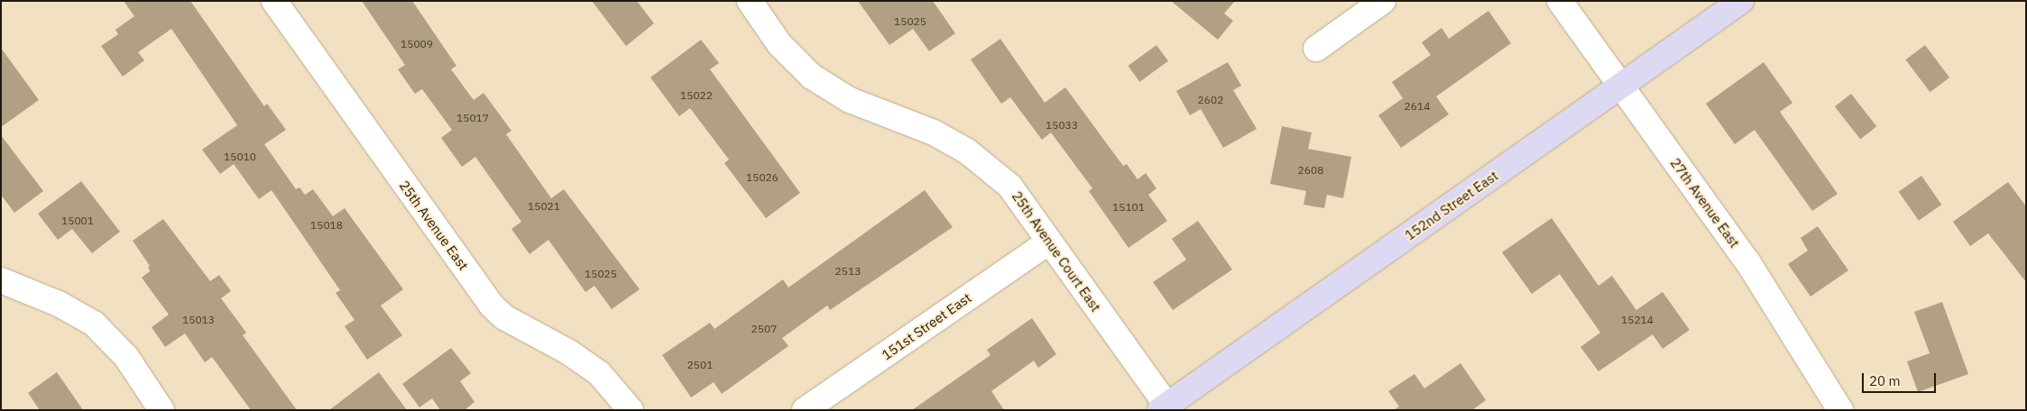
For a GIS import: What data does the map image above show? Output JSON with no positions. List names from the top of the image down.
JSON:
{
  "streets": {
    "main road": ["152nd Street East"],
    "street": [
      "27th Avenue East",
      "25th Avenue East",
      "25th Avenue Court East",
      "151st Street East"
    ]
  },
  "crossings": [
    ["27th Avenue East", "152nd Street East"],
    ["152nd Street East", "25th Avenue Court East"],
    ["25th Avenue Court East", "151st Street East"]
  ],
  "house_numbers": [
    "15025",
    "15009",
    "15022",
    "2602",
    "2614",
    "15017",
    "15033",
    "15010",
    "2608",
    "15026",
    "15021",
    "15101",
    "15001",
    "15018",
    "2513",
    "15025",
    "15013",
    "15214",
    "2507",
    "2501"
  ],
  "scale_bar": "20 m"
}
